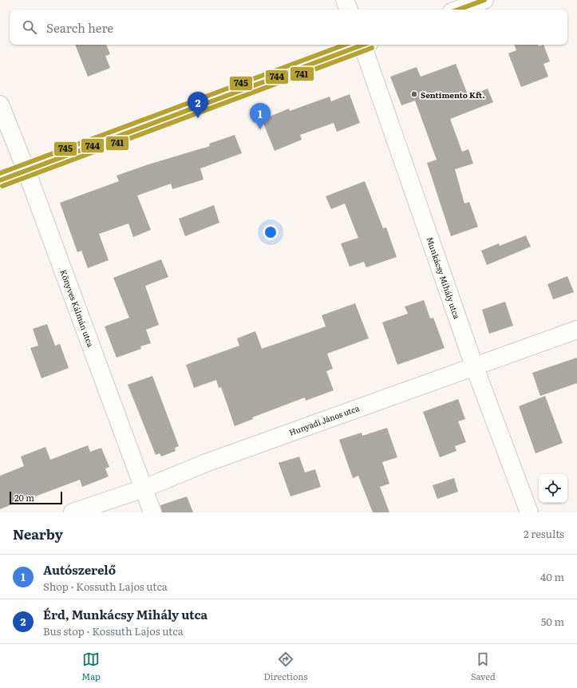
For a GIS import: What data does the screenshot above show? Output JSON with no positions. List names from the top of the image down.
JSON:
{
  "streets": {
    "street": ["Munkácsy Mihály utca", "Könyves Kálmán utca", "Hunyadi János utca"]
  },
  "crossings": [
    ["Munkácsy Mihály utca", "Hunyadi János utca"],
    ["Könyves Kálmán utca", "Hunyadi János utca"]
  ],
  "places": ["Sentimento Kft."],
  "lines": ["transit line 744", "transit line 745", "transit line 741"],
  "scale_bar": "20 m",
  "page": {
    "search": "Search here",
    "pins": ["2", "1"],
    "scale": "20 m",
    "heading": ["Nearby", "2 results"],
    "list": [
      {
        "mark": "1",
        "name": "Autószerelő",
        "note": "Shop · Kossuth Lajos utca",
        "value": "40 m"
      },
      {
        "mark": "2",
        "name": "Érd, Munkácsy Mihály utca",
        "note": "Bus stop · Kossuth Lajos utca",
        "value": "50 m"
      }
    ],
    "nav": ["Map", "Directions", "Saved"]
  }
}
